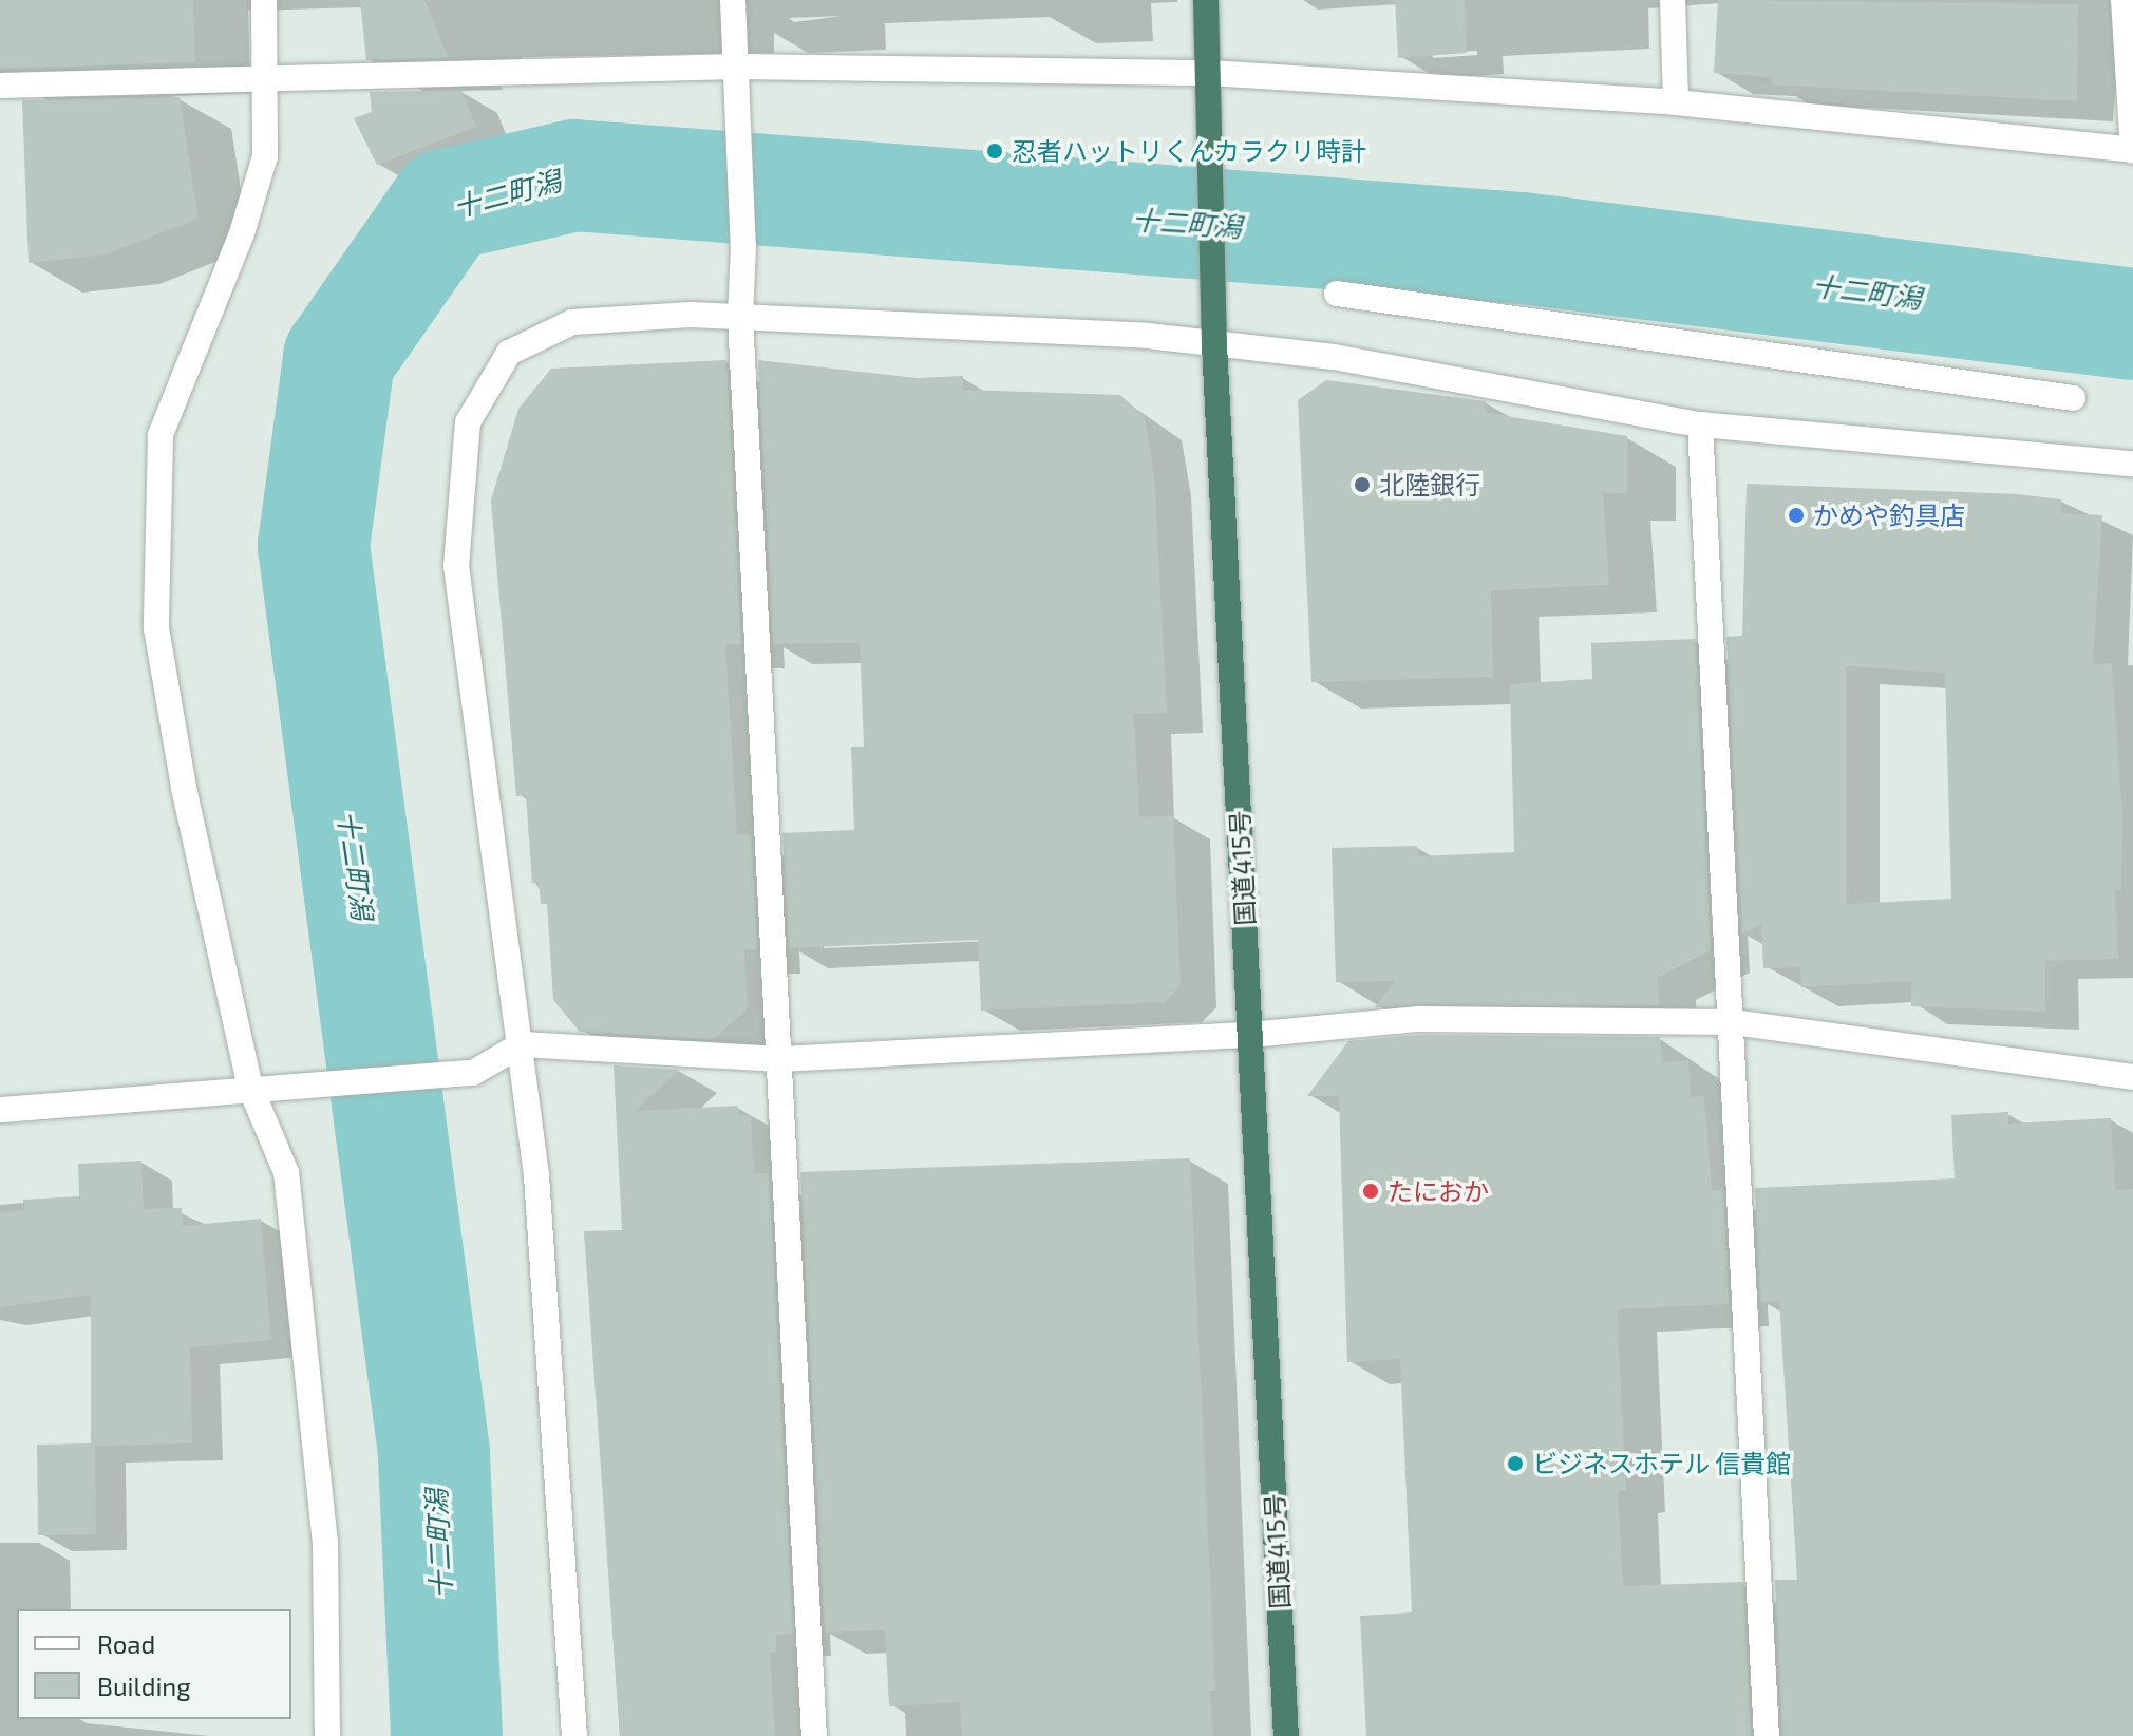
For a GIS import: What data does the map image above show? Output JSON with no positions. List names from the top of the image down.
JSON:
{
  "streets": {
    "highway": ["国道415号"]
  },
  "water": ["十二町潟"],
  "places": [
    "忍者ハットリくんカラクリ時計",
    "北陸銀行",
    "かめや釣具店",
    "たにおか",
    "ビジネスホテル 信貴館"
  ],
  "legend": ["Road", "Building"]
}
